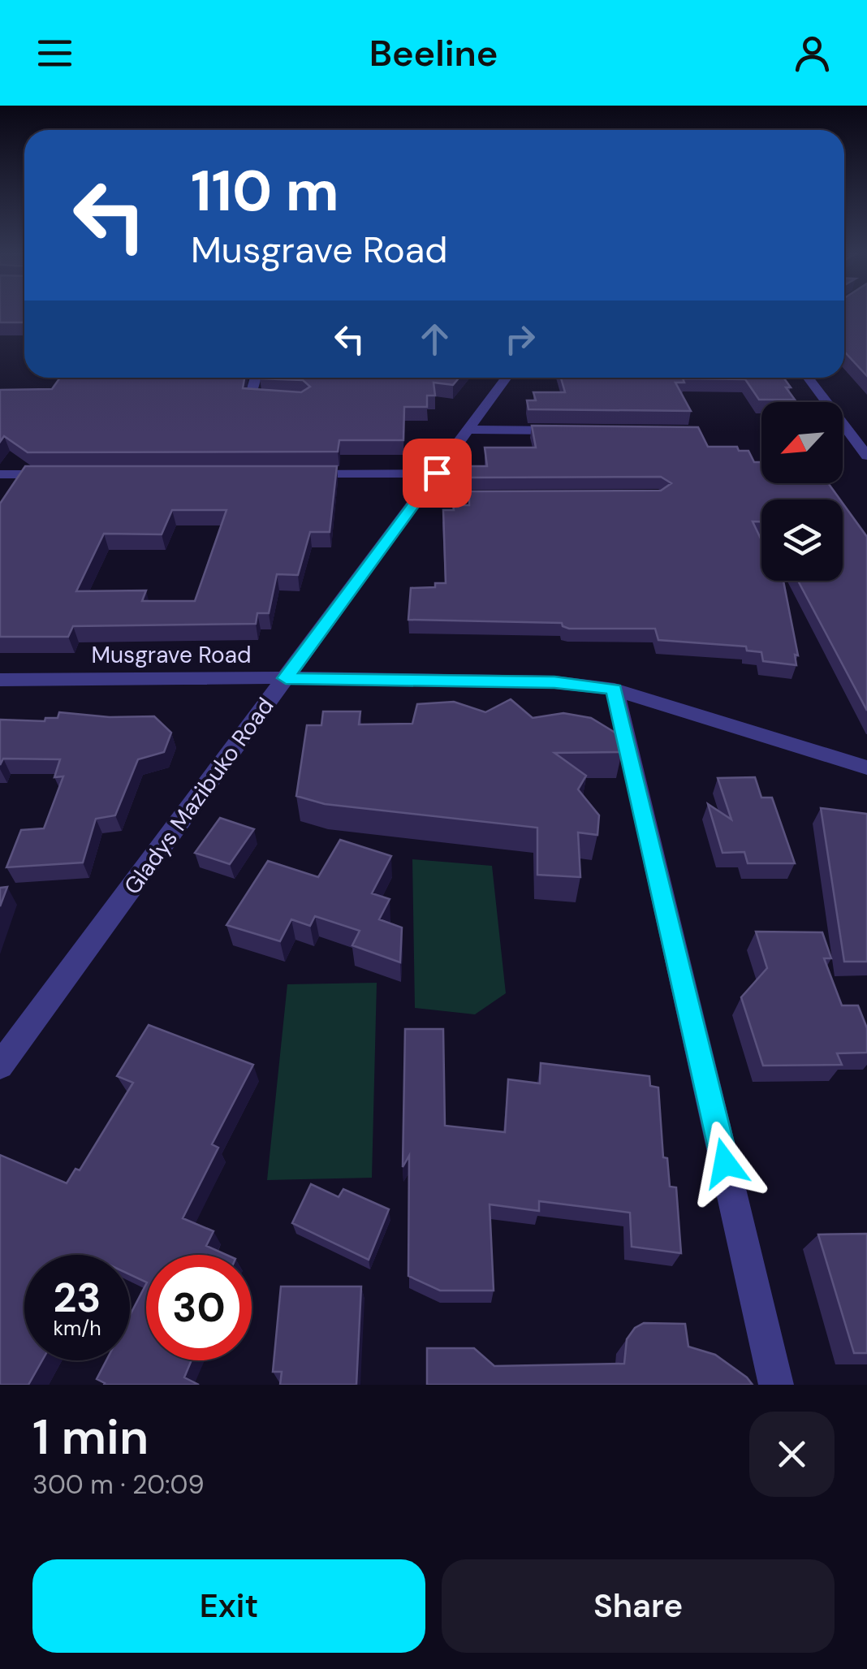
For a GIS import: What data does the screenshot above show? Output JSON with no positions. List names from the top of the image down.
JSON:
{
  "streets": {
    "street": ["Musgrave Road", "Gladys Mazibuko Road"]
  },
  "crossings": [
    ["Musgrave Road", "Gladys Mazibuko Road"]
  ],
  "north": "bottom left",
  "page": {
    "header": "Beeline",
    "turn": ["110 m", "Musgrave Road"],
    "speed": "23 km/h",
    "limit": "30",
    "heading": ["1 min", "300 m · 20:09"],
    "buttons": ["Exit", "Share"]
  }
}
